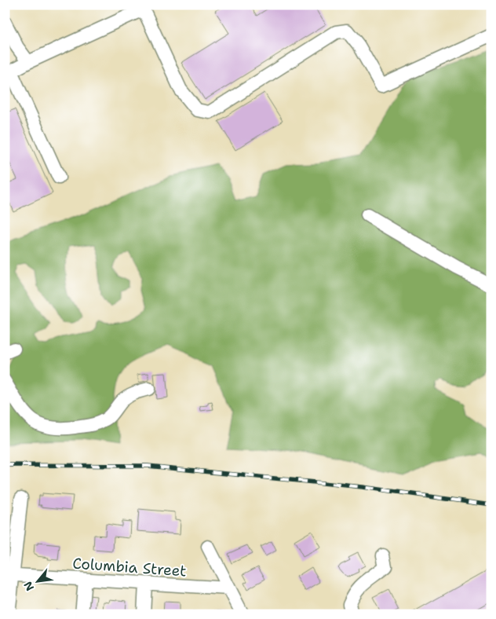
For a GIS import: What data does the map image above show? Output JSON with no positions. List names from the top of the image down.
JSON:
{
  "streets": {
    "street": ["Columbia Street"]
  },
  "north": "bottom left"
}
